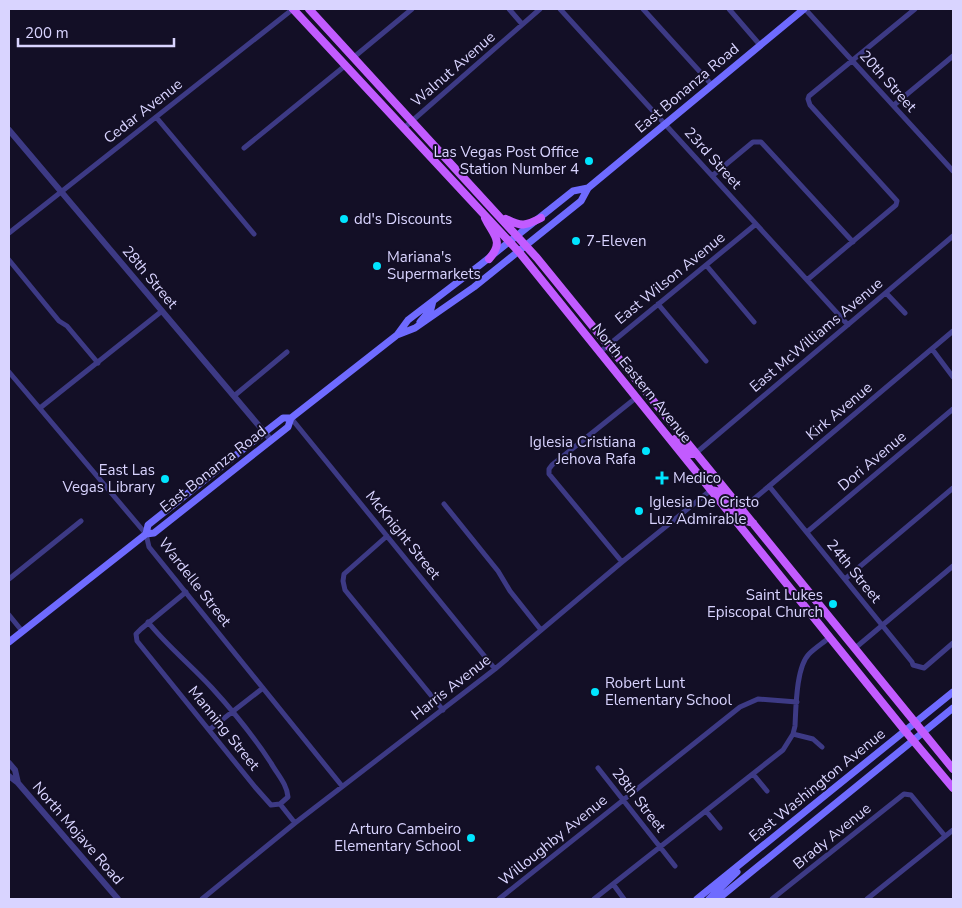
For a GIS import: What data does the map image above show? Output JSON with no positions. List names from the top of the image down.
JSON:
{
  "streets": {
    "main road": ["East Bonanza Road", "North Eastern Avenue", "East Washington Avenue"],
    "street": [
      "Walnut Avenue",
      "20th Street",
      "Cedar Avenue",
      "23rd Street",
      "28th Street",
      "East Wilson Avenue",
      "East McWilliams Avenue",
      "Kirk Avenue",
      "Dori Avenue",
      "McKnight Street",
      "24th Street",
      "Wardelle Street",
      "Harris Avenue",
      "Manning Street",
      "North Mojave Road",
      "Brady Avenue",
      "Willoughby Avenue"
    ]
  },
  "crossings": [
    ["Walnut Avenue", "North Eastern Avenue"],
    ["20th Street", "East Bonanza Road"],
    ["East Bonanza Road", "23rd Street"],
    ["East Bonanza Road", "28th Street"],
    ["East Bonanza Road", "North Eastern Avenue"],
    ["East Bonanza Road", "McKnight Street"],
    ["East Bonanza Road", "Wardelle Street"],
    ["Cedar Avenue", "28th Street"],
    ["Cedar Avenue", "North Eastern Avenue"],
    ["23rd Street", "East Wilson Avenue"],
    ["23rd Street", "East McWilliams Avenue"],
    ["28th Street", "Willoughby Avenue"],
    ["East Wilson Avenue", "North Eastern Avenue"],
    ["East McWilliams Avenue", "North Eastern Avenue"],
    ["North Eastern Avenue", "Kirk Avenue"],
    ["North Eastern Avenue", "Harris Avenue"],
    ["North Eastern Avenue", "East Washington Avenue"],
    ["Kirk Avenue", "24th Street"],
    ["Dori Avenue", "24th Street"],
    ["McKnight Street", "Harris Avenue"],
    ["Wardelle Street", "Harris Avenue"],
    ["Harris Avenue", "Manning Street"]
  ],
  "places": {
    "other": [
      "Las Vegas Post Office Station Number 4",
      "dd's Discounts",
      "7-Eleven",
      "Mariana's Supermarkets",
      "Iglesia Cristiana Jehova Rafa",
      "East Las Vegas Library",
      "Iglesia De Cristo Luz Admirable",
      "Saint Lukes Episcopal Church",
      "Robert Lunt Elementary School",
      "Arturo Cambeiro Elementary School"
    ],
    "health": ["Medico"]
  },
  "scale_bar": "200 m"
}
